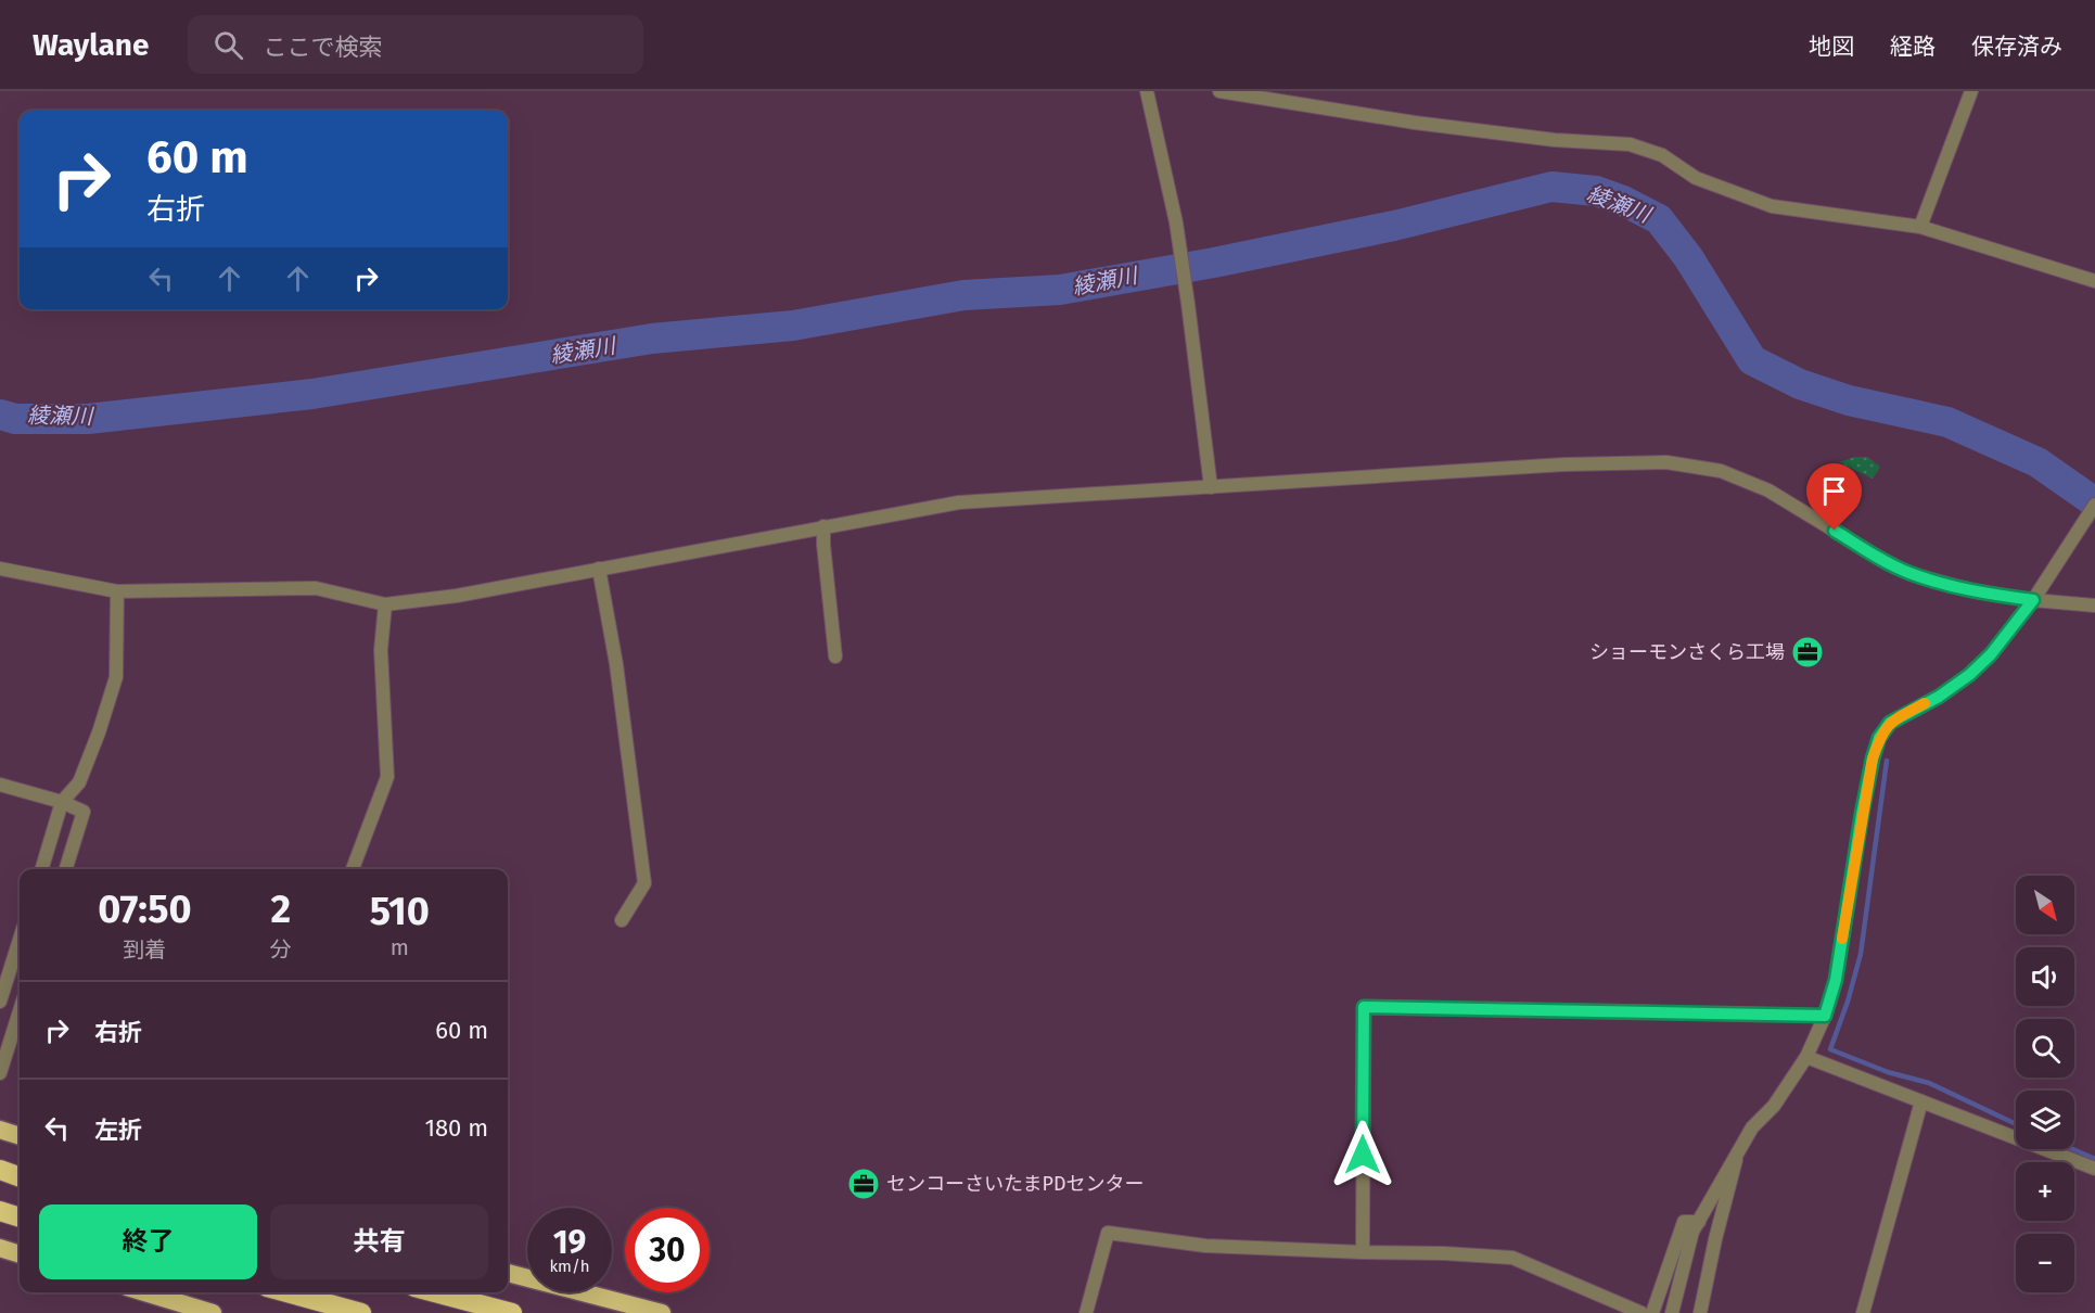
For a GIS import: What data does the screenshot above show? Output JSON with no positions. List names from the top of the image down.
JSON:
{
  "water": ["綾瀬川"],
  "places": {
    "office": ["ショーモンさくら工場", "センコーさいたまPDセンター"]
  },
  "north": "bottom right",
  "page": {
    "header": "Waylane",
    "search": "ここで検索",
    "nav": ["地図", "経路", "保存済み"],
    "turn": ["60 m", "右折"],
    "eta": [
      "07:50",
      "到着",
      "2",
      "分",
      "510",
      "m"
    ],
    "map_buttons": ["+", "−"],
    "list": [
      {
        "name": "右折",
        "value": "60 m"
      },
      {
        "name": "左折",
        "value": "180 m"
      }
    ],
    "buttons": ["終了", "共有"],
    "speed": "19 km/h",
    "limit": "30"
  }
}
